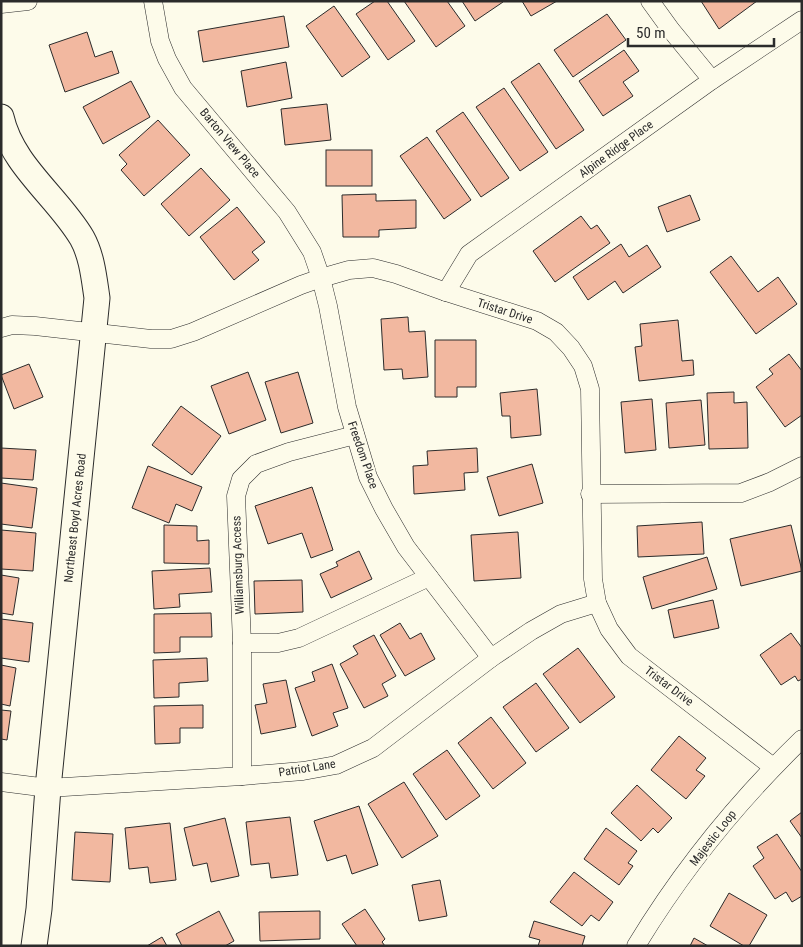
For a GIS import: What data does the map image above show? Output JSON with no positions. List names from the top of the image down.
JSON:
{
  "streets": {
    "street": [
      "Barton View Place",
      "Alpine Ridge Place",
      "Tristar Drive",
      "Freedom Place",
      "Northeast Boyd Acres Road",
      "Williamsburg Access",
      "Patriot Lane",
      "Majestic Loop"
    ]
  },
  "crossings": [
    ["Barton View Place", "Tristar Drive"],
    ["Barton View Place", "Freedom Place"],
    ["Alpine Ridge Place", "Tristar Drive"],
    ["Tristar Drive", "Freedom Place"],
    ["Tristar Drive", "Northeast Boyd Acres Road"],
    ["Tristar Drive", "Patriot Lane"],
    ["Tristar Drive", "Majestic Loop"],
    ["Freedom Place", "Williamsburg Access"],
    ["Freedom Place", "Patriot Lane"],
    ["Northeast Boyd Acres Road", "Patriot Lane"],
    ["Williamsburg Access", "Patriot Lane"]
  ],
  "scale_bar": "50 m"
}
